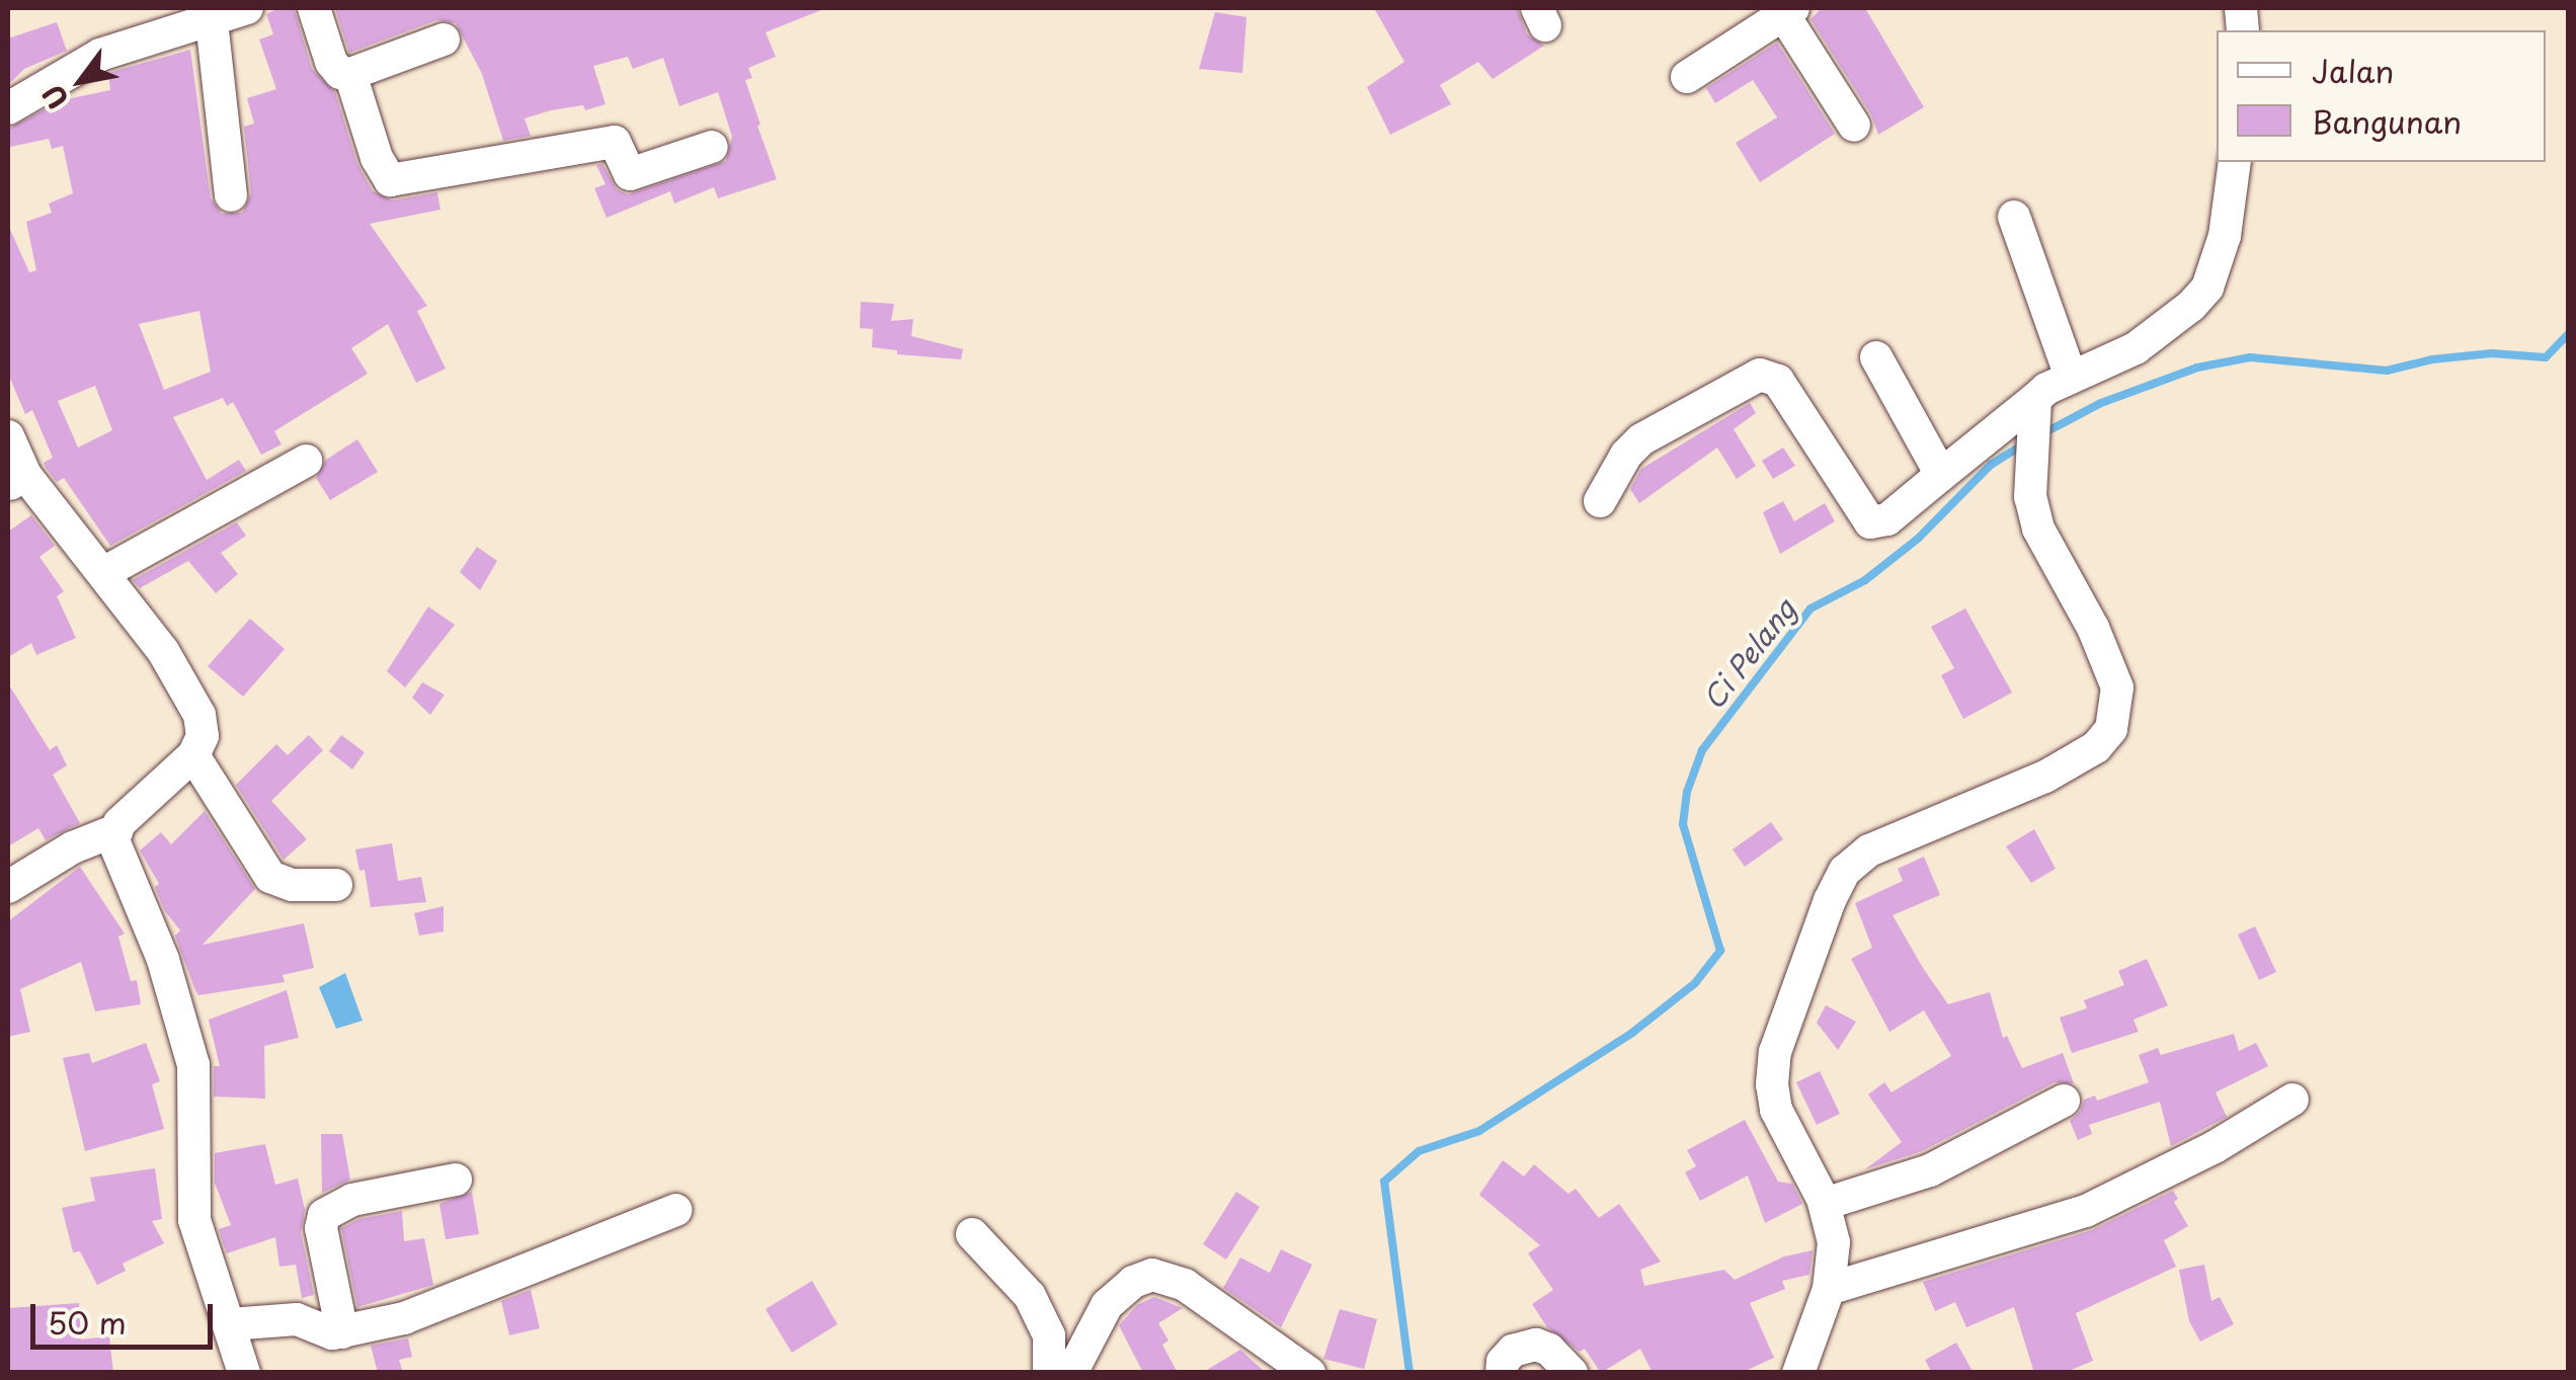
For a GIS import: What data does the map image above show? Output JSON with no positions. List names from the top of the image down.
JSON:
{
  "water": ["Ci Pelang"],
  "legend": ["Jalan", "Bangunan"],
  "scale_bar": "50 m",
  "north": "bottom left"
}
